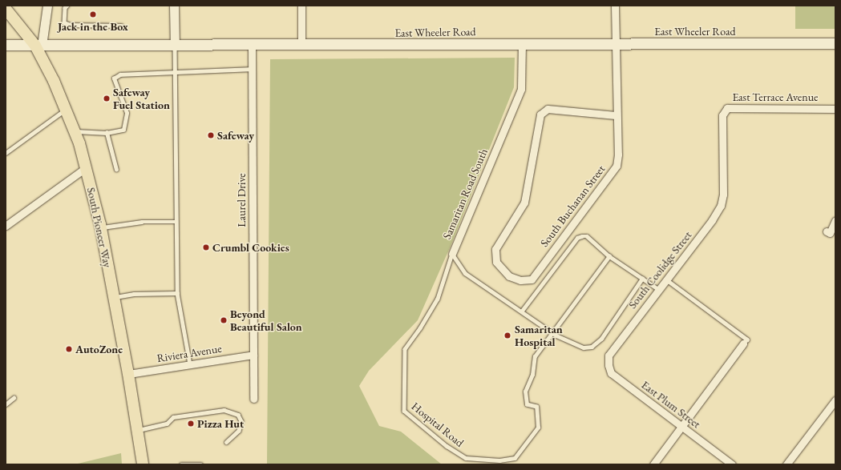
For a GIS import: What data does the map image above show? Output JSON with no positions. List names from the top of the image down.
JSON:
{
  "streets": {
    "main road": ["East Wheeler Road", "South Pioneer Way"],
    "street": [
      "East Terrace Avenue",
      "Samaritan Road South",
      "Laurel Drive",
      "South Buchanan Street",
      "South Coolidge Street",
      "Riviera Avenue",
      "East Plum Street"
    ],
    "lane": ["Hospital Road"]
  },
  "crossings": [
    ["East Wheeler Road", "Samaritan Road South"],
    ["East Wheeler Road", "Laurel Drive"],
    ["East Wheeler Road", "South Buchanan Street"],
    ["East Wheeler Road", "South Pioneer Way"],
    ["East Terrace Avenue", "South Coolidge Street"],
    ["Samaritan Road South", "Hospital Road"],
    ["Laurel Drive", "Riviera Avenue"],
    ["South Pioneer Way", "Riviera Avenue"],
    ["South Coolidge Street", "East Plum Street"]
  ],
  "places": [
    "Jack in the Box",
    "Safeway Fuel Station",
    "Safeway",
    "Crumbl Cookies",
    "Beyond Beautiful Salon",
    "Samaritan Hospital",
    "AutoZone",
    "Pizza Hut"
  ]
}
